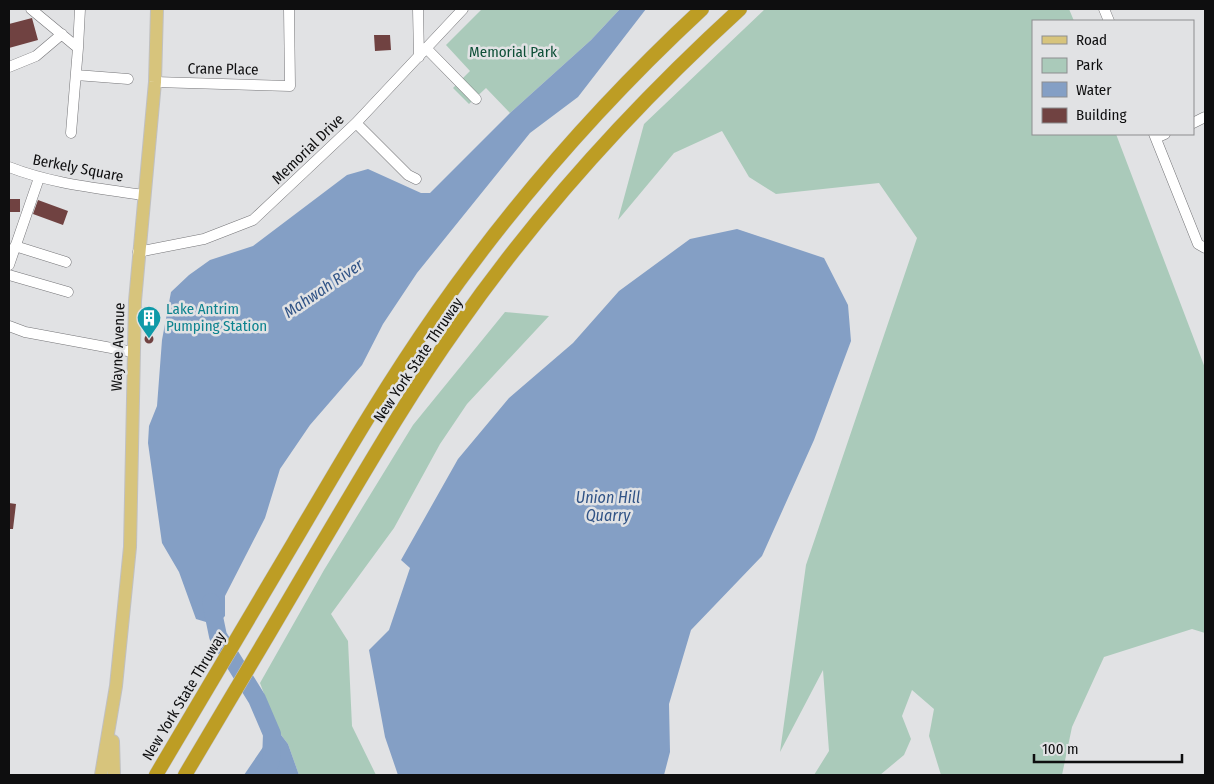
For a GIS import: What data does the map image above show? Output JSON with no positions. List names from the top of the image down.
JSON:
{
  "streets": {
    "highway": ["New York State Thruway"],
    "main road": ["Wayne Avenue"],
    "street": ["Crane Place", "Memorial Drive", "Berkely Square"]
  },
  "crossings": [
    ["Crane Place", "Wayne Avenue"],
    ["Memorial Drive", "Wayne Avenue"],
    ["Berkely Square", "Wayne Avenue"]
  ],
  "water": ["Mahwah River", "Union Hill Quarry"],
  "parks": ["Memorial Park"],
  "places": {
    "building": ["Lake Antrim Pumping Station"]
  },
  "legend": [
    "Road",
    "Park",
    "Water",
    "Building"
  ],
  "scale_bar": "100 m"
}
